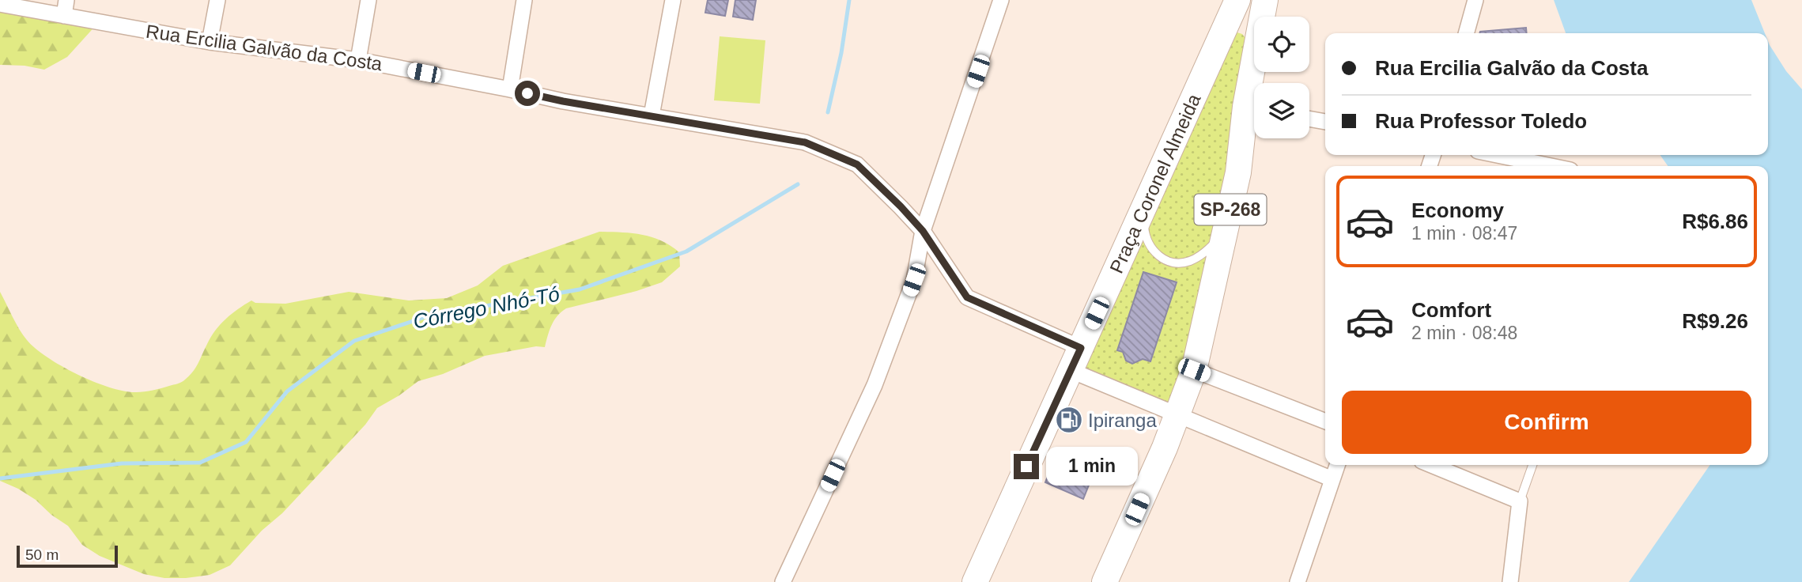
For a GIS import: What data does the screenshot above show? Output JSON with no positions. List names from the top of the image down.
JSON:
{
  "streets": {
    "main road": ["Praça Coronel Almeida", "SP-268"],
    "street": ["Rua Ercilia Galvão da Costa"]
  },
  "crossings": [
    ["Rua Ercilia Galvão da Costa", "Praça Coronel Almeida"]
  ],
  "water": ["Córrego Nhó-Tó"],
  "places": {
    "fuel station": ["Ipiranga"]
  },
  "scale_bar": "50 m",
  "page": {
    "banner": ["Rua Ercilia Galvão da Costa", "Rua Professor Toledo"],
    "list": [
      {
        "name": "Economy",
        "note": "1 min · 08:47",
        "value": "R$6.86"
      },
      {
        "name": "Comfort",
        "note": "2 min · 08:48",
        "value": "R$9.26"
      }
    ],
    "buttons": "Confirm",
    "bubble": "1 min",
    "scale": "50 m"
  }
}
